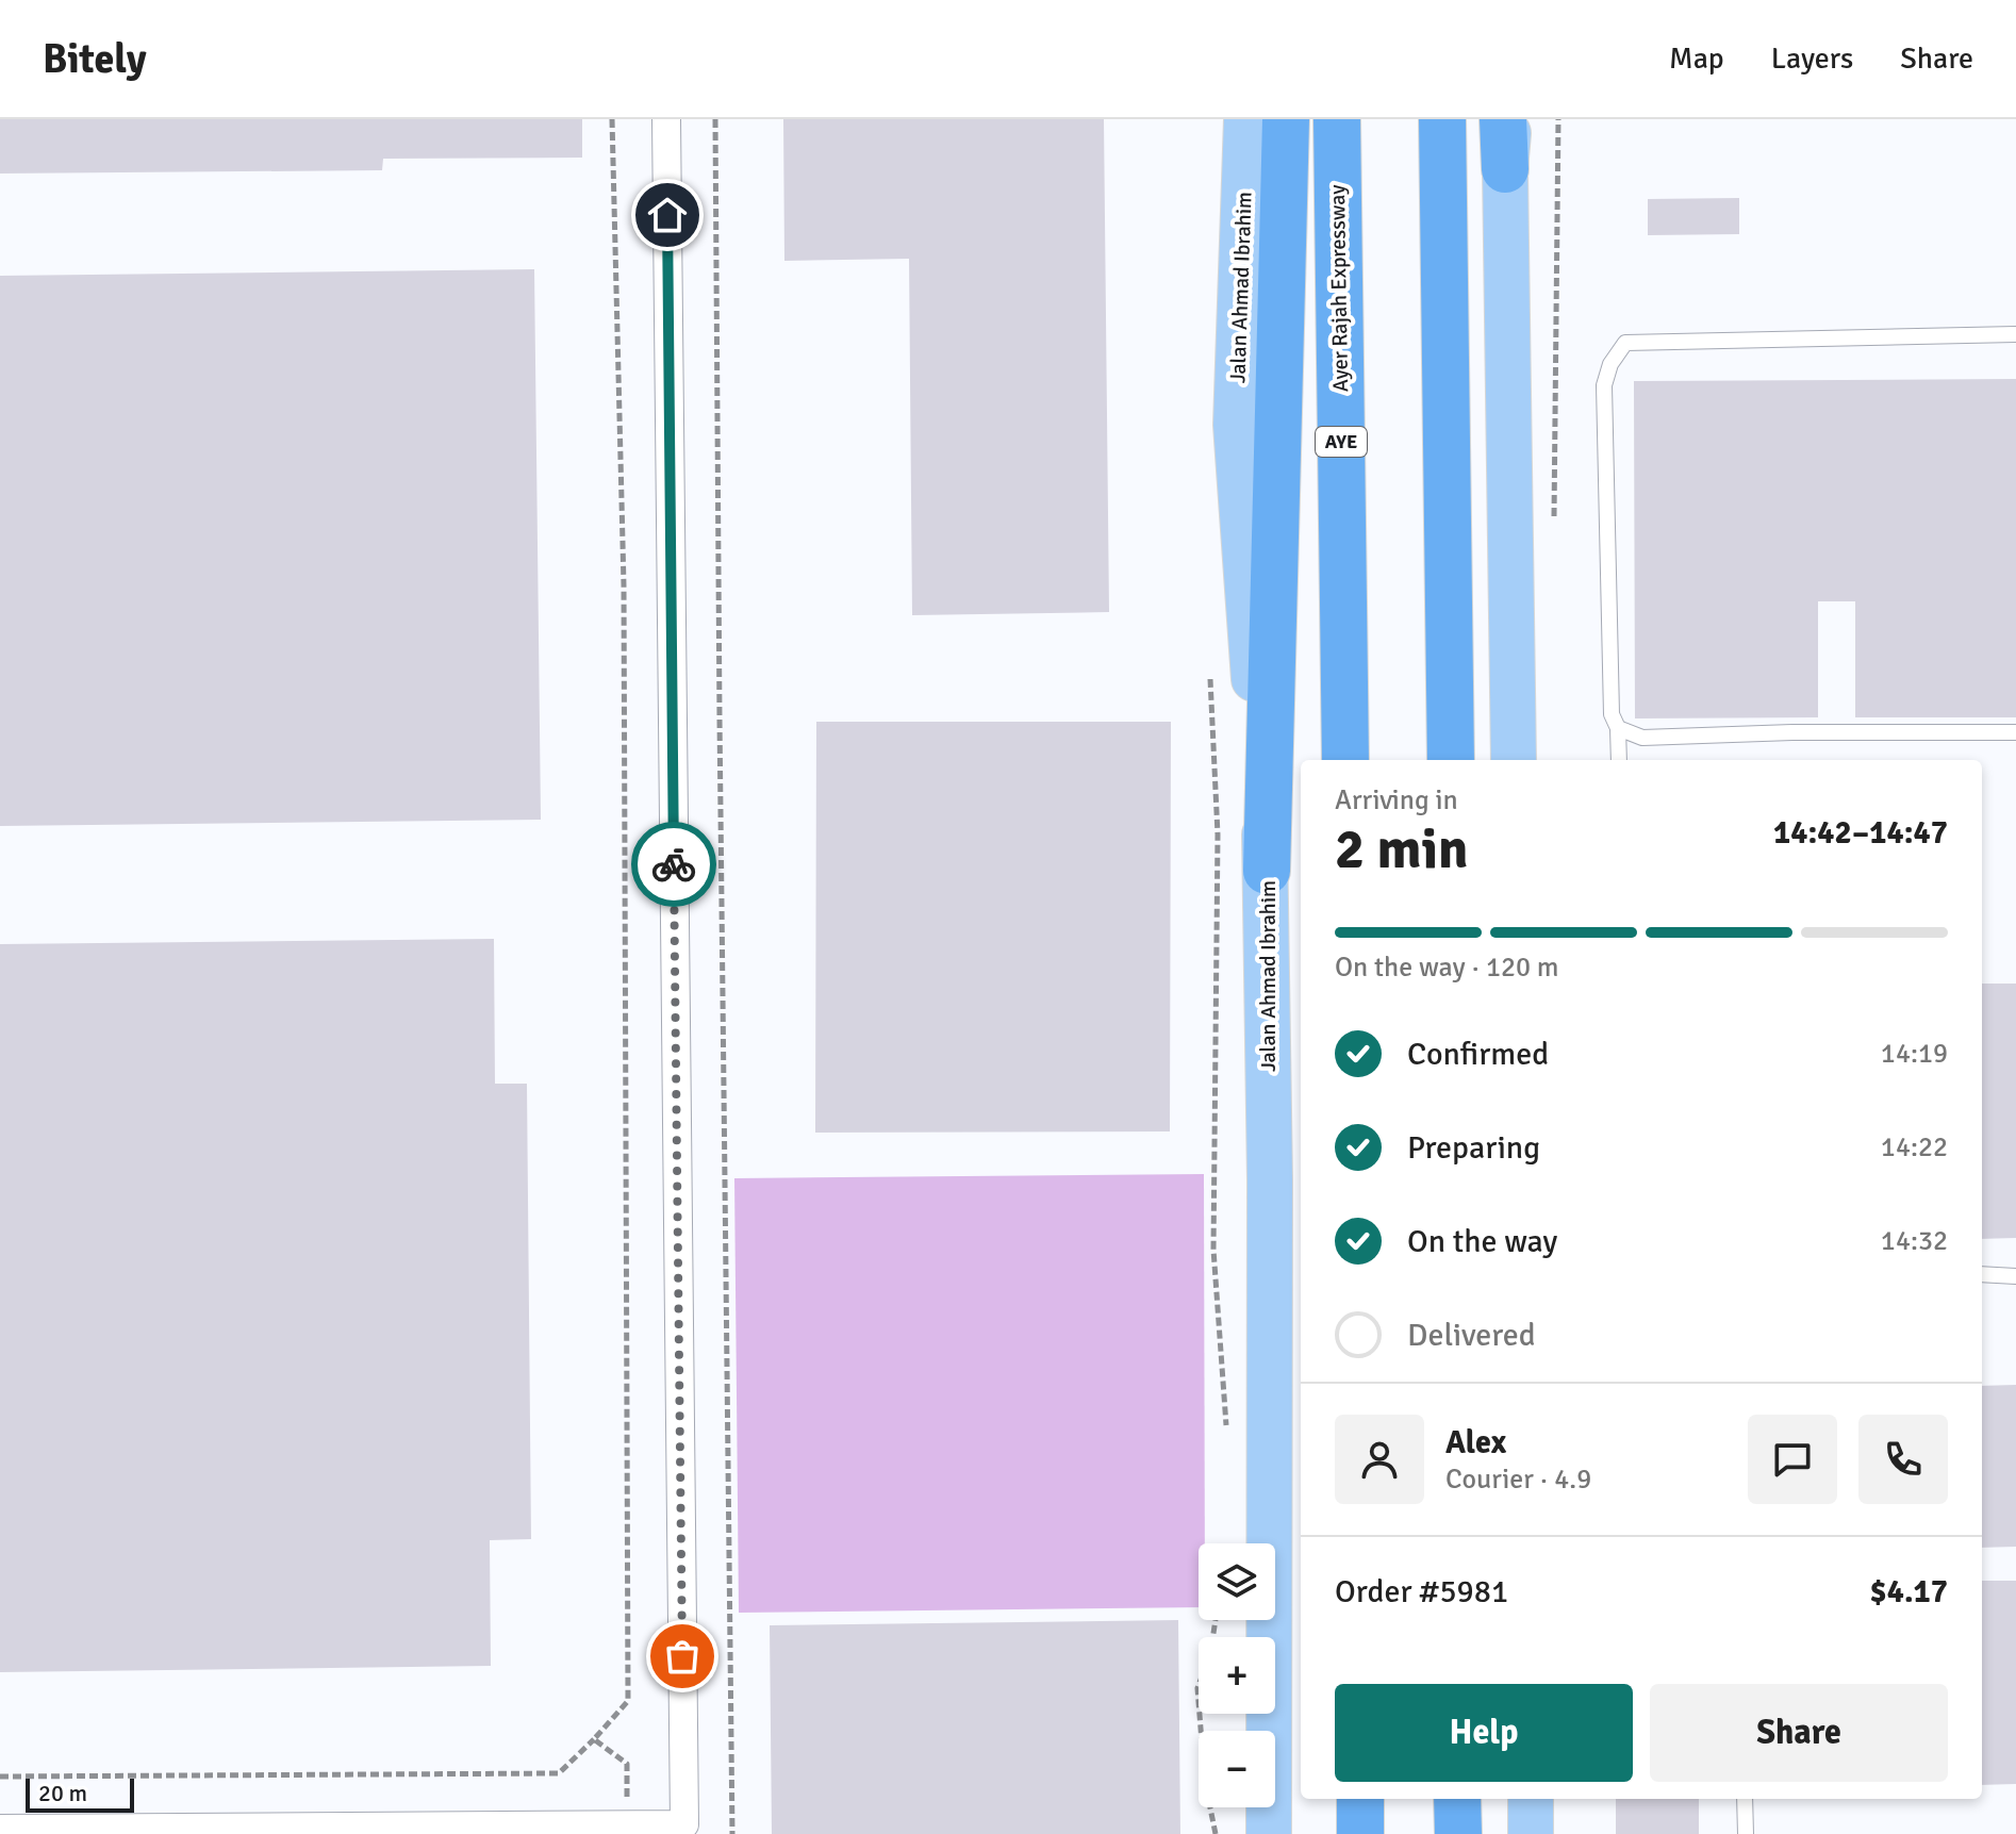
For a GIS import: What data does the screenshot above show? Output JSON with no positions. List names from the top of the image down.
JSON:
{
  "streets": {
    "highway": ["Ayer Rajah Expressway", "AYE"],
    "main road": ["Jalan Ahmad Ibrahim"]
  },
  "scale_bar": "20 m",
  "page": {
    "header": "Bitely",
    "nav": ["Map", "Layers", "Share"],
    "heading": ["2 min", "Arriving in", "14:42–14:47"],
    "panel": [
      "Alex",
      "Courier · 4.9",
      "Order #5981",
      "$4.17"
    ],
    "bar": "On the way · 120 m",
    "list": [
      ["Confirmed", "14:19"],
      ["Preparing", "14:22"],
      ["On the way", "14:32"],
      "Delivered"
    ],
    "map_buttons": ["+", "−"],
    "buttons": ["Help", "Share"],
    "scale": "20 m"
  }
}
